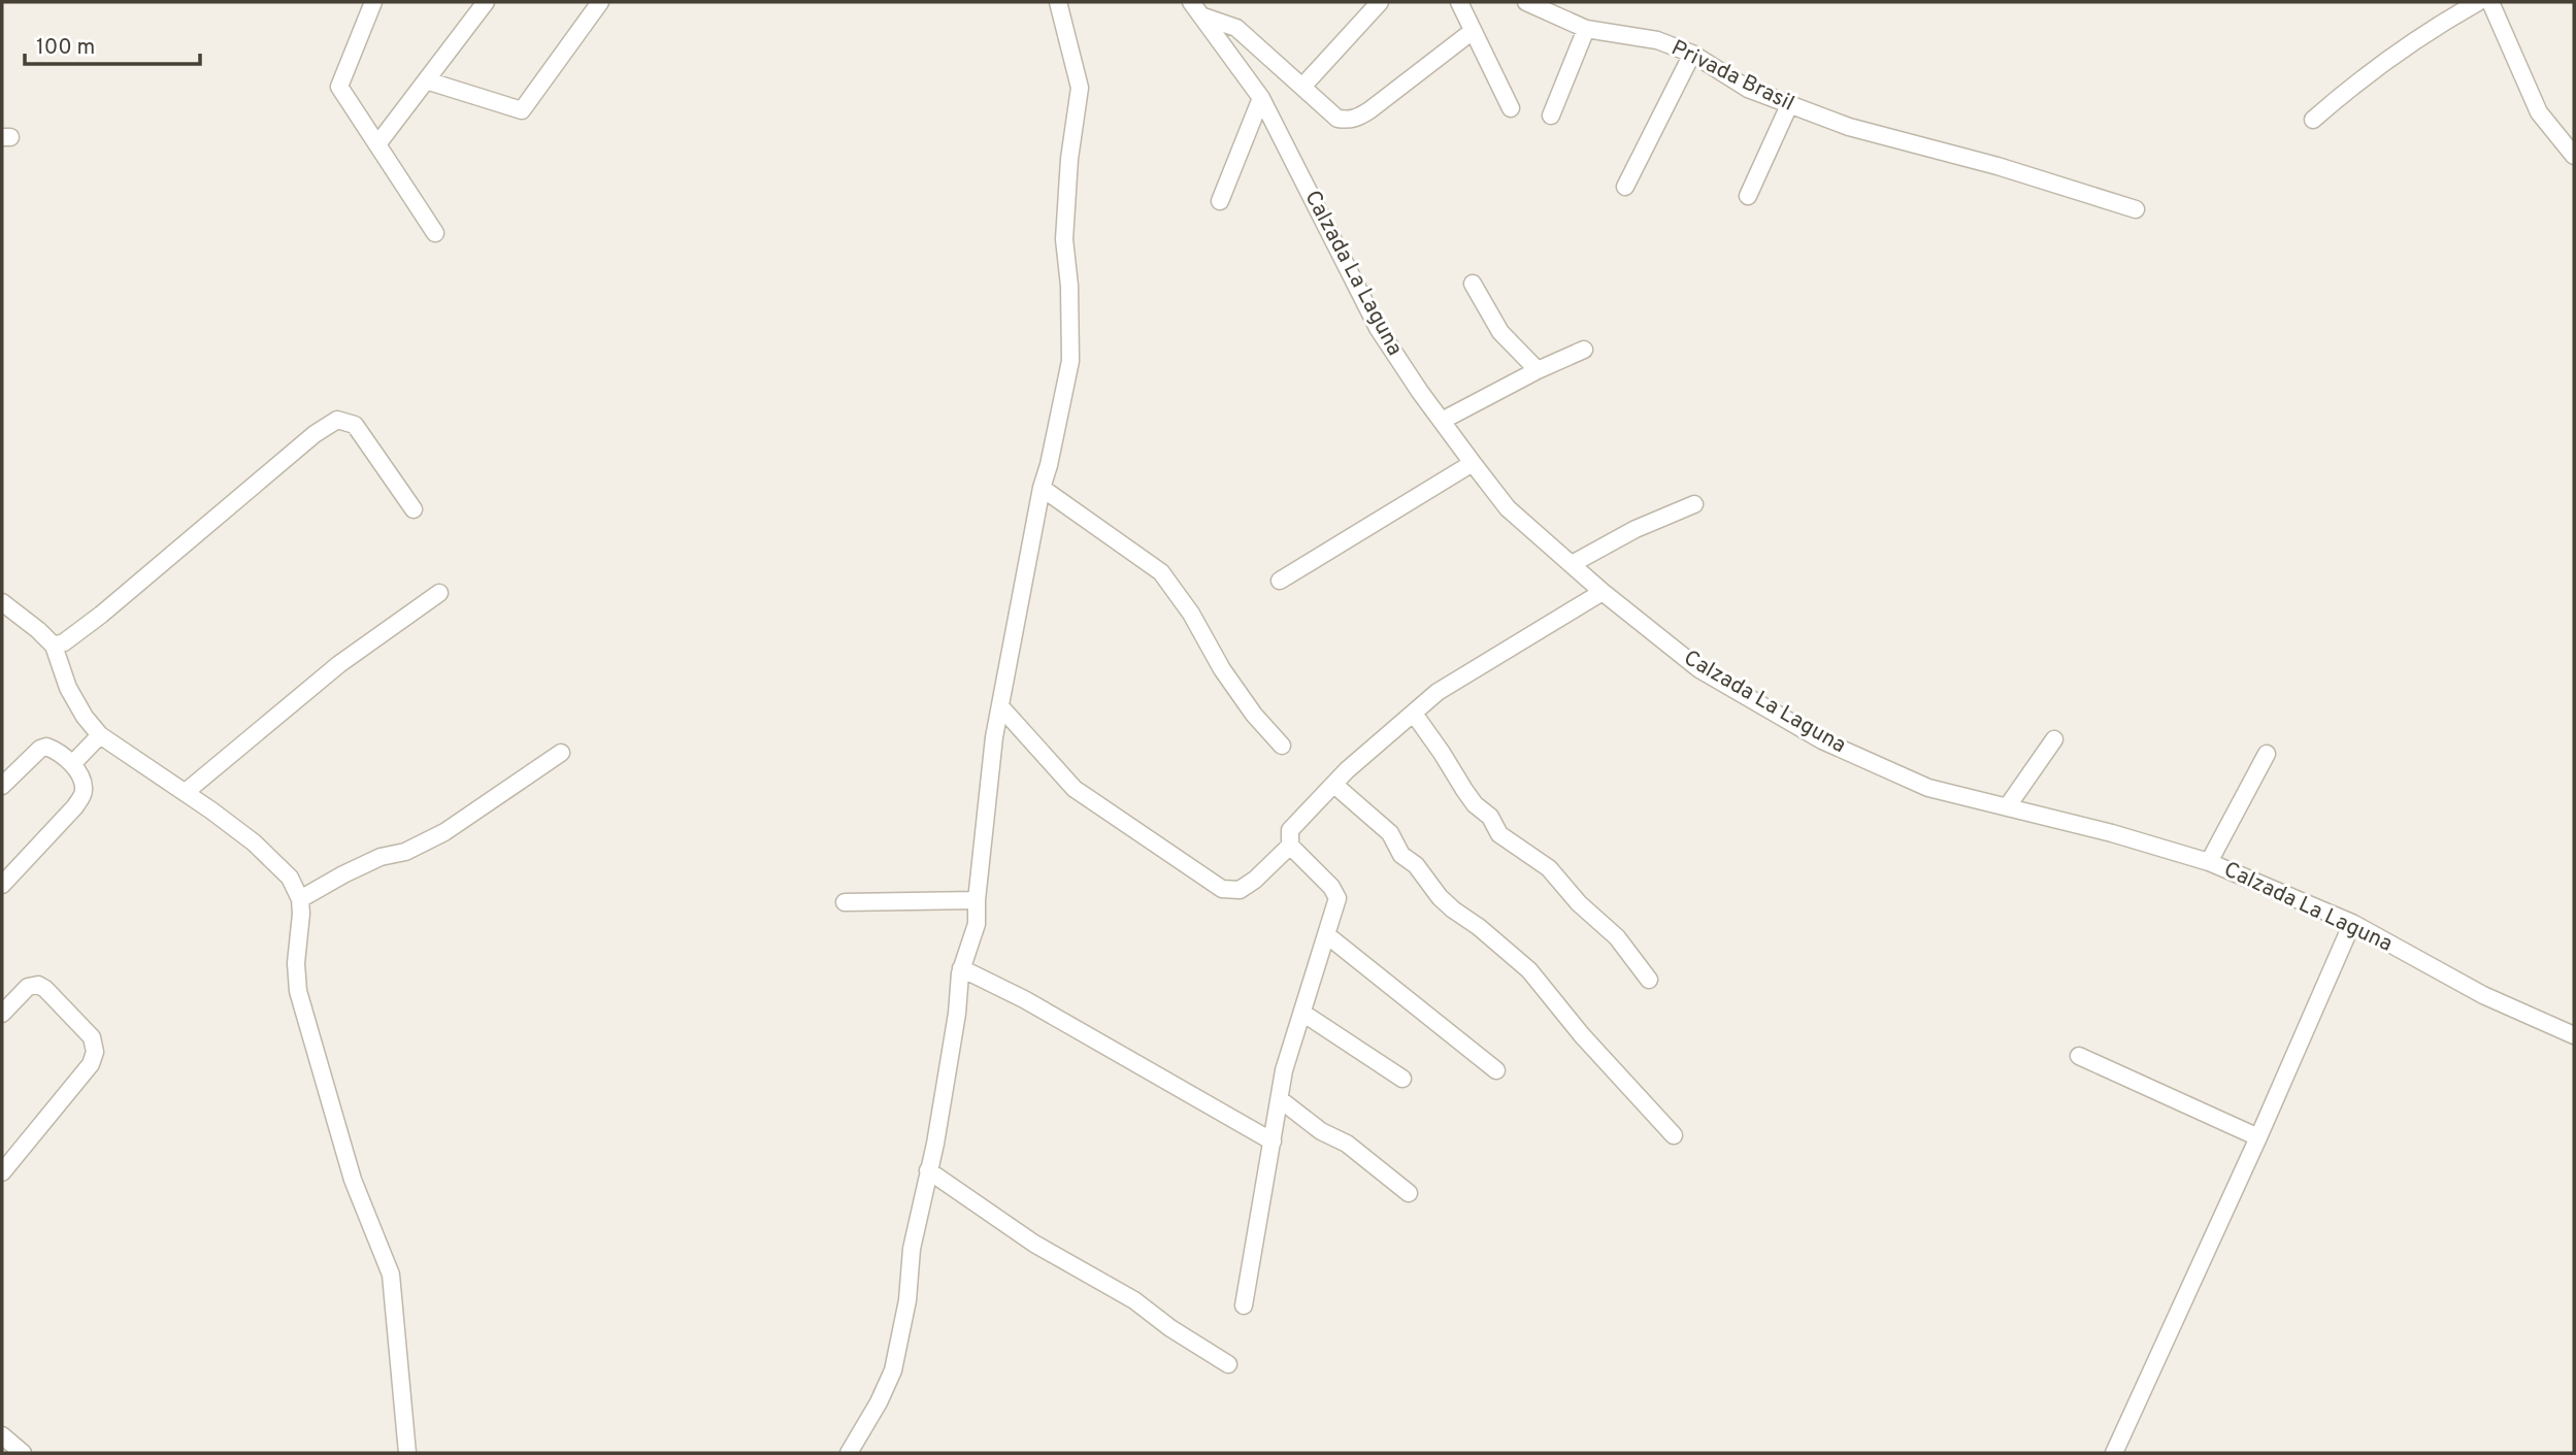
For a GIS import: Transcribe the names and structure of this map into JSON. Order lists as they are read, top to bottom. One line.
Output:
{"streets":{"street":["Privada Brasil","Calzada La Laguna"]},"scale_bar":"100 m"}
